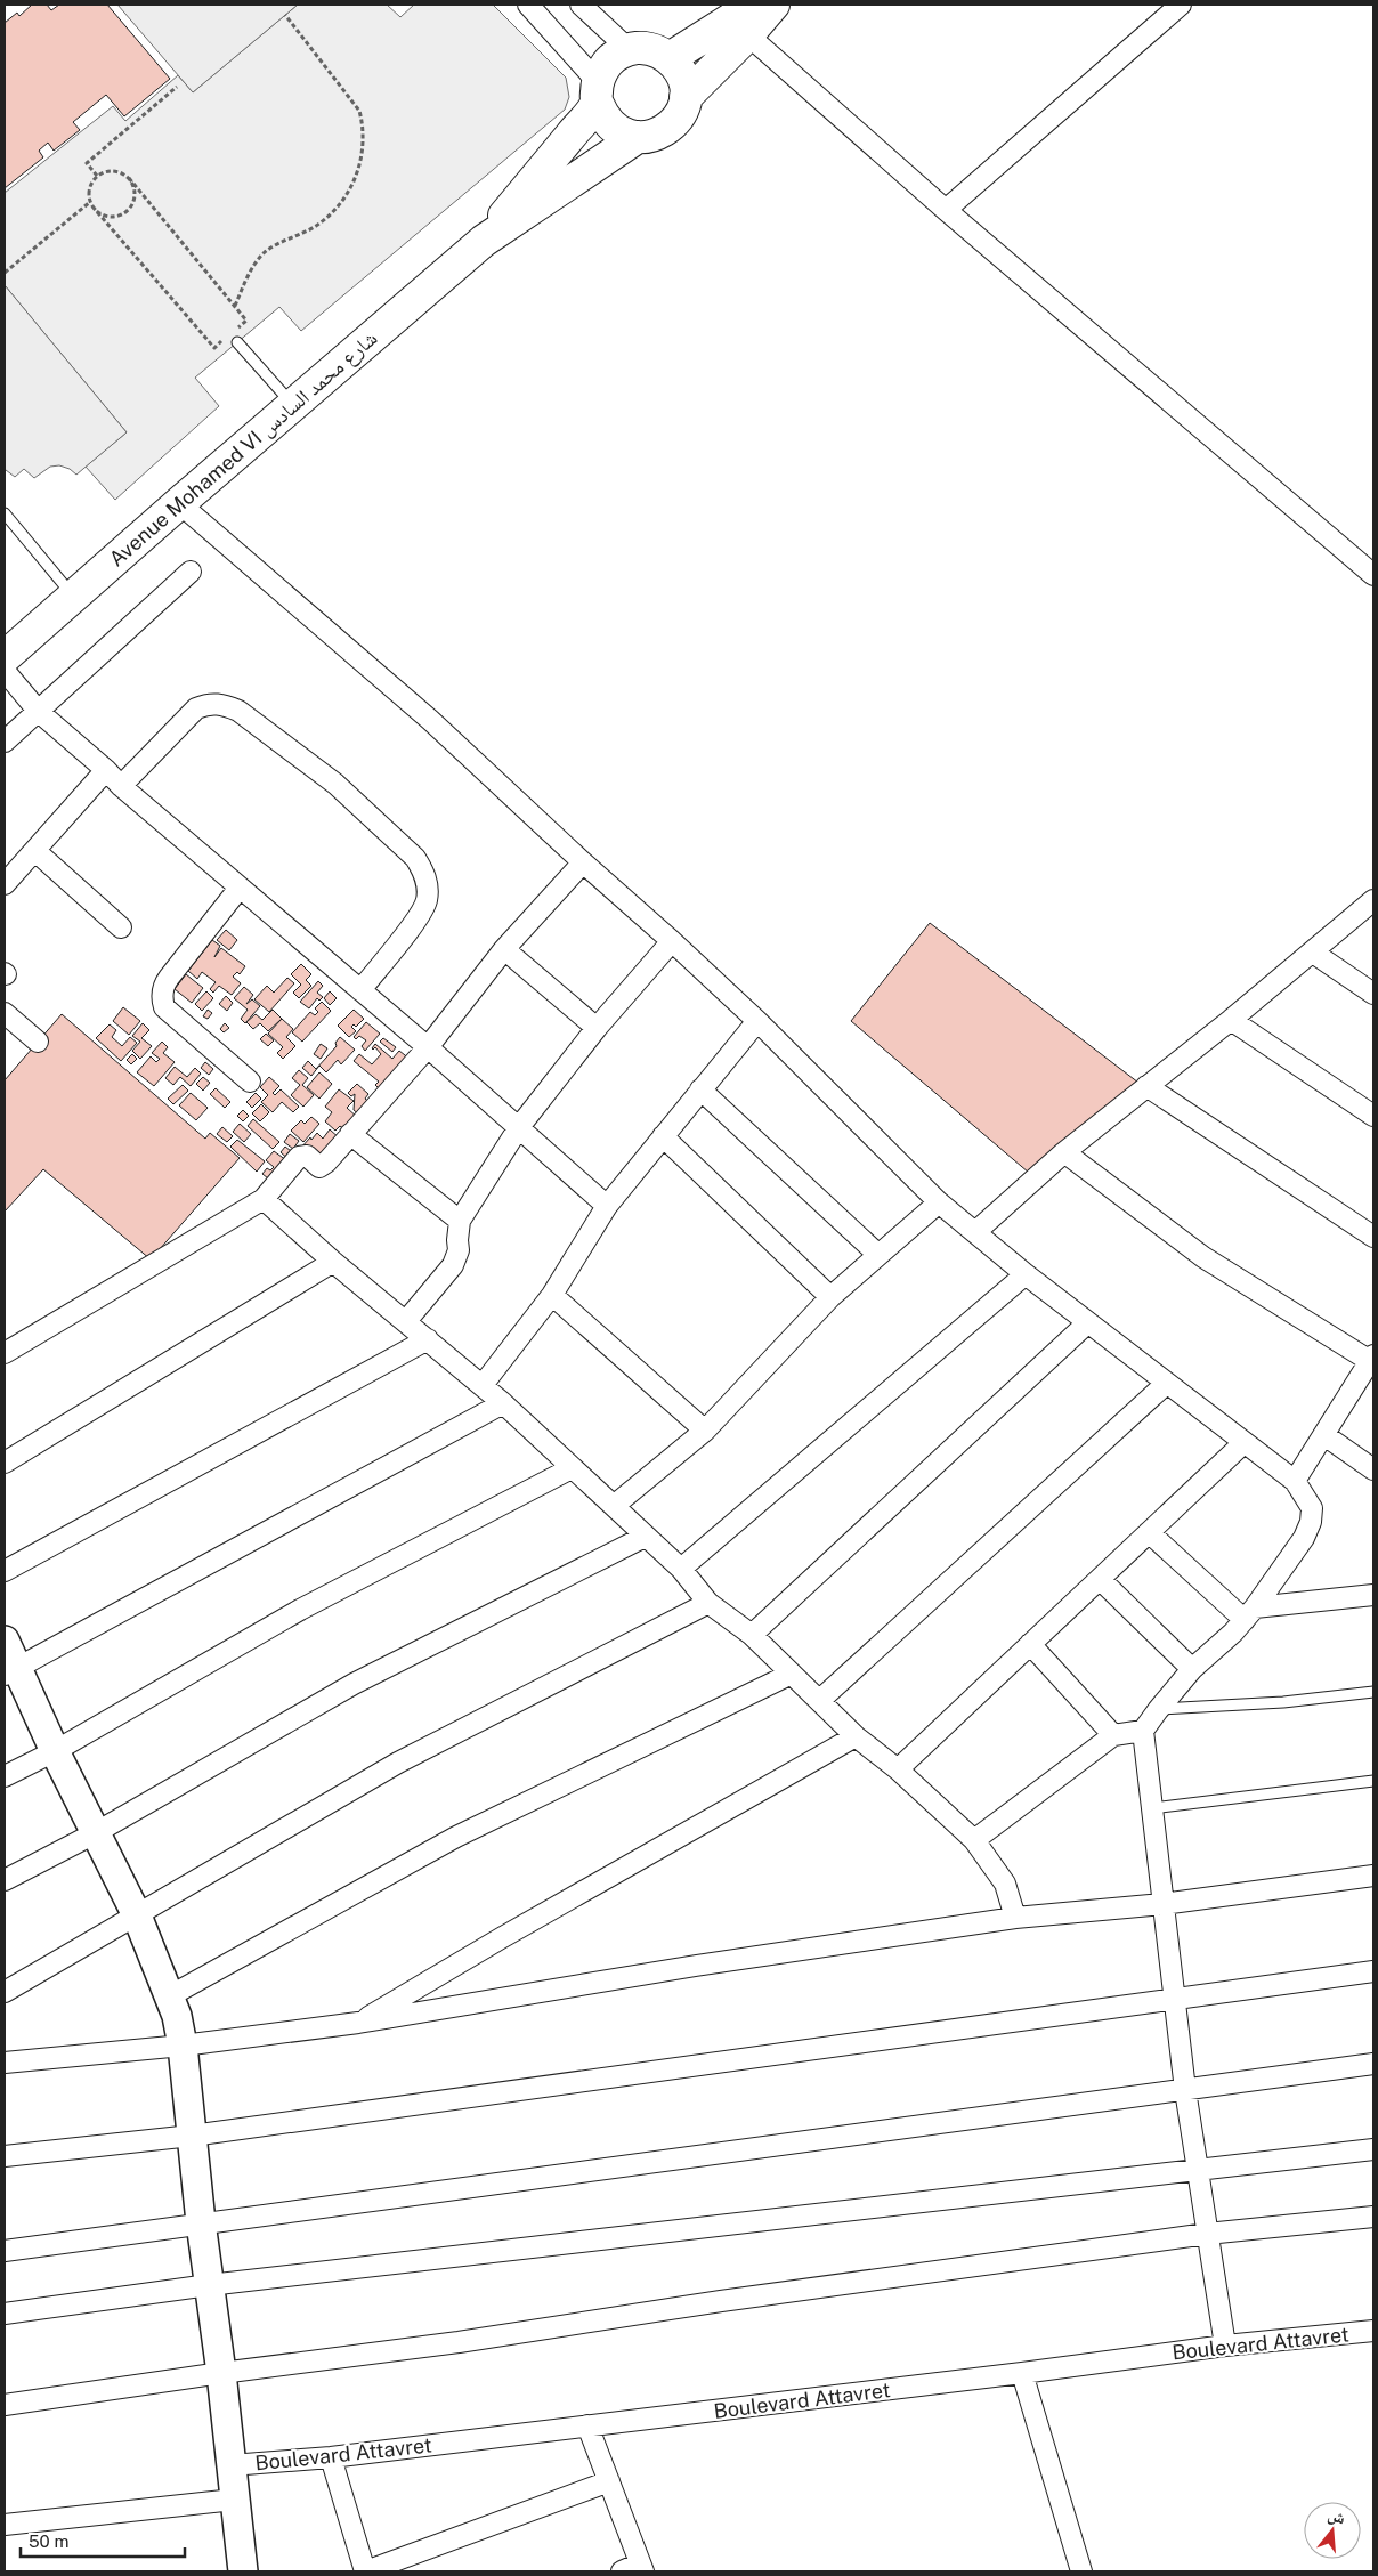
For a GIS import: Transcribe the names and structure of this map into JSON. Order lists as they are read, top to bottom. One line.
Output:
{"streets":{"main road":["Avenue Mohamed VI شارع محمد السادس"],"street":["Boulevard Attavret"]},"scale_bar":"50 m","north":"top"}
